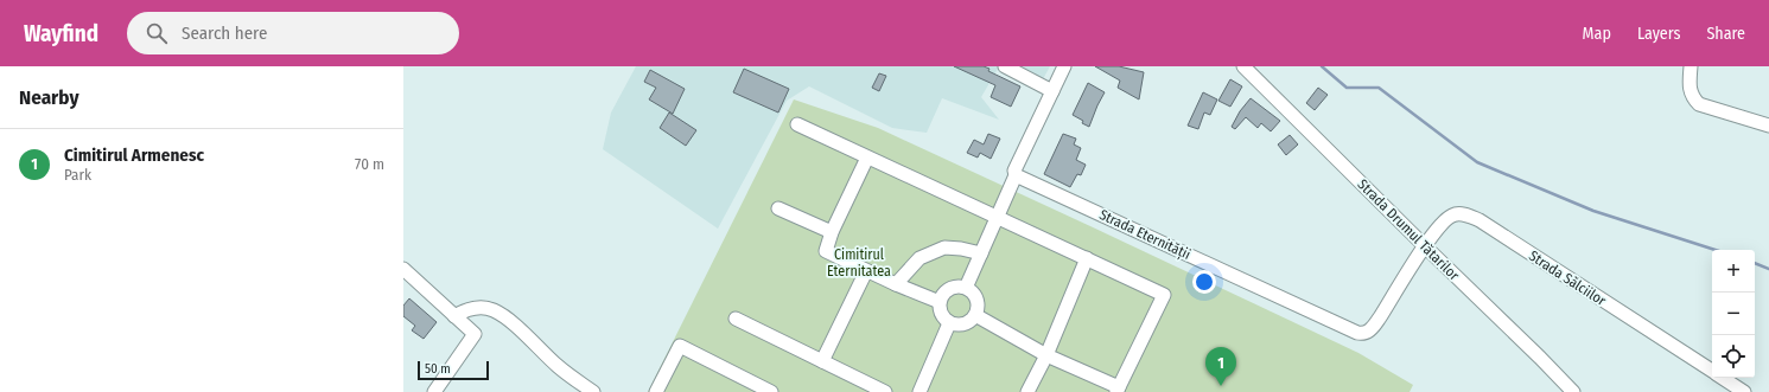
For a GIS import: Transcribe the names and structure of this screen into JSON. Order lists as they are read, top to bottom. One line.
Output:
{"streets":{"street":["Strada Drumul Tătarilor","Strada Eternității","Strada Sălciilor"]},"crossings":[["Strada Drumul Tătarilor","Strada Eternității"],["Strada Drumul Tătarilor","Strada Sălciilor"],["Strada Eternității","Strada Sălciilor"]],"parks":["Cimitirul Eternitatea"],"scale_bar":"50 m","page":{"header":"Wayfind","search":"Search here","nav":["Map","Layers","Share"],"heading":"Nearby","list":[{"mark":"1","name":"Cimitirul Armenesc","note":"Park","value":"70 m"}],"map_buttons":["+","−"],"pins":"1","scale":"50 m"}}
